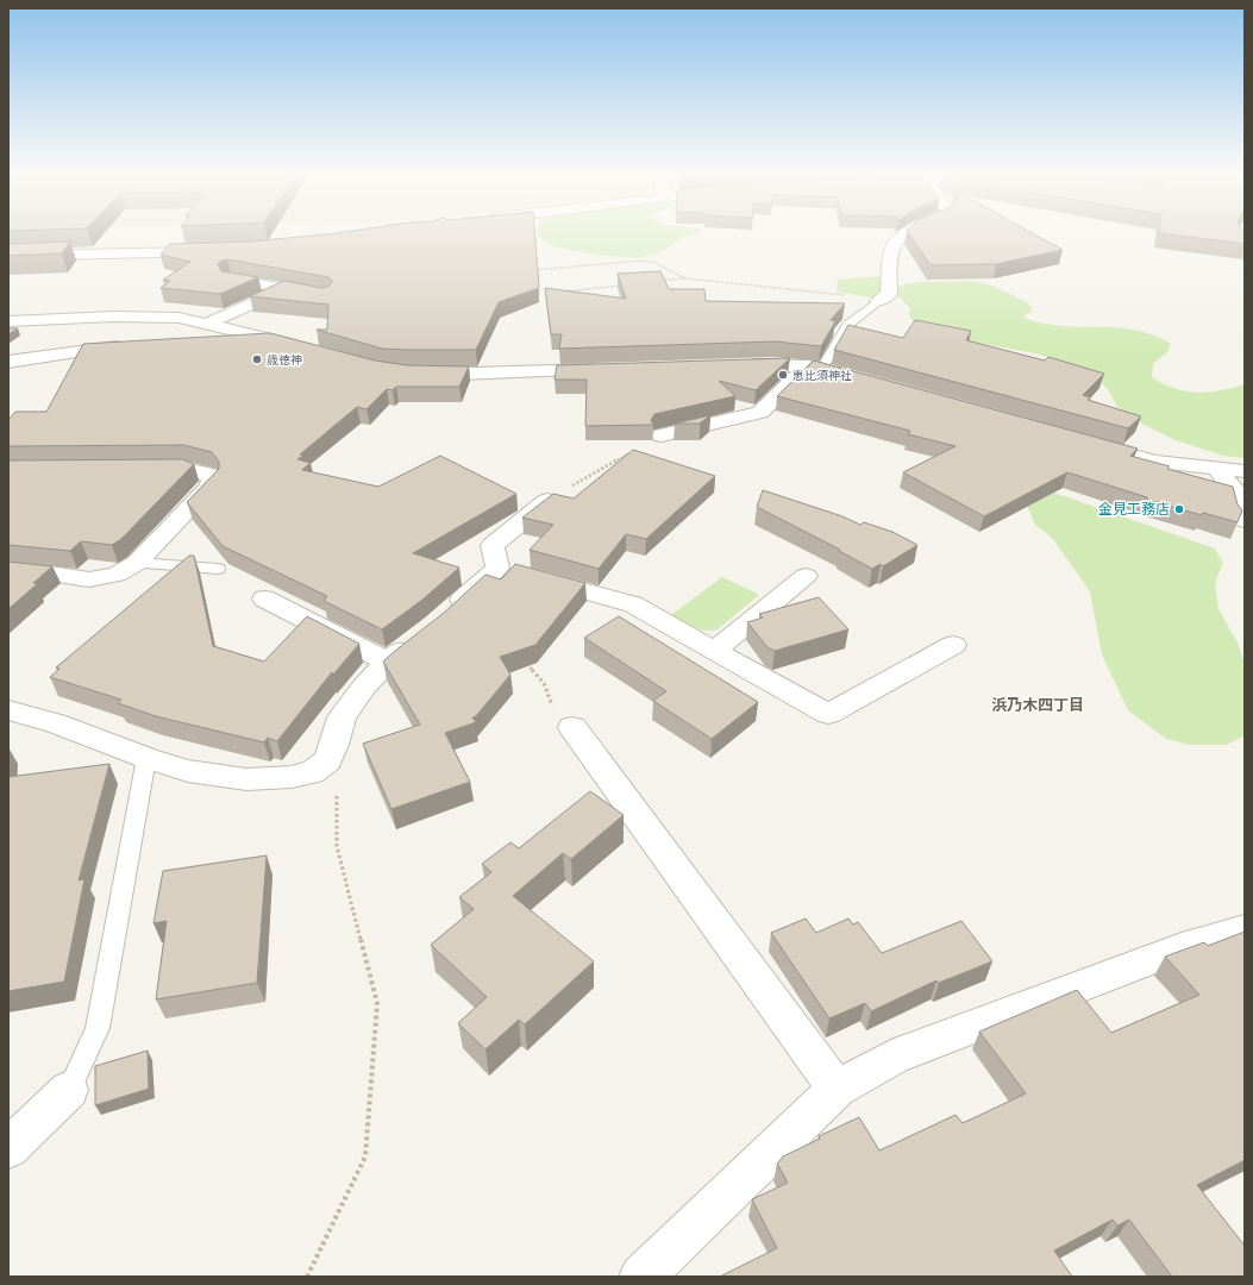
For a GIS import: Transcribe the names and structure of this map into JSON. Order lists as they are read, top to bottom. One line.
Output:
{"districts":["浜乃木四丁目"],"places":["歳徳神","恵比須神社","金見工務店"]}
